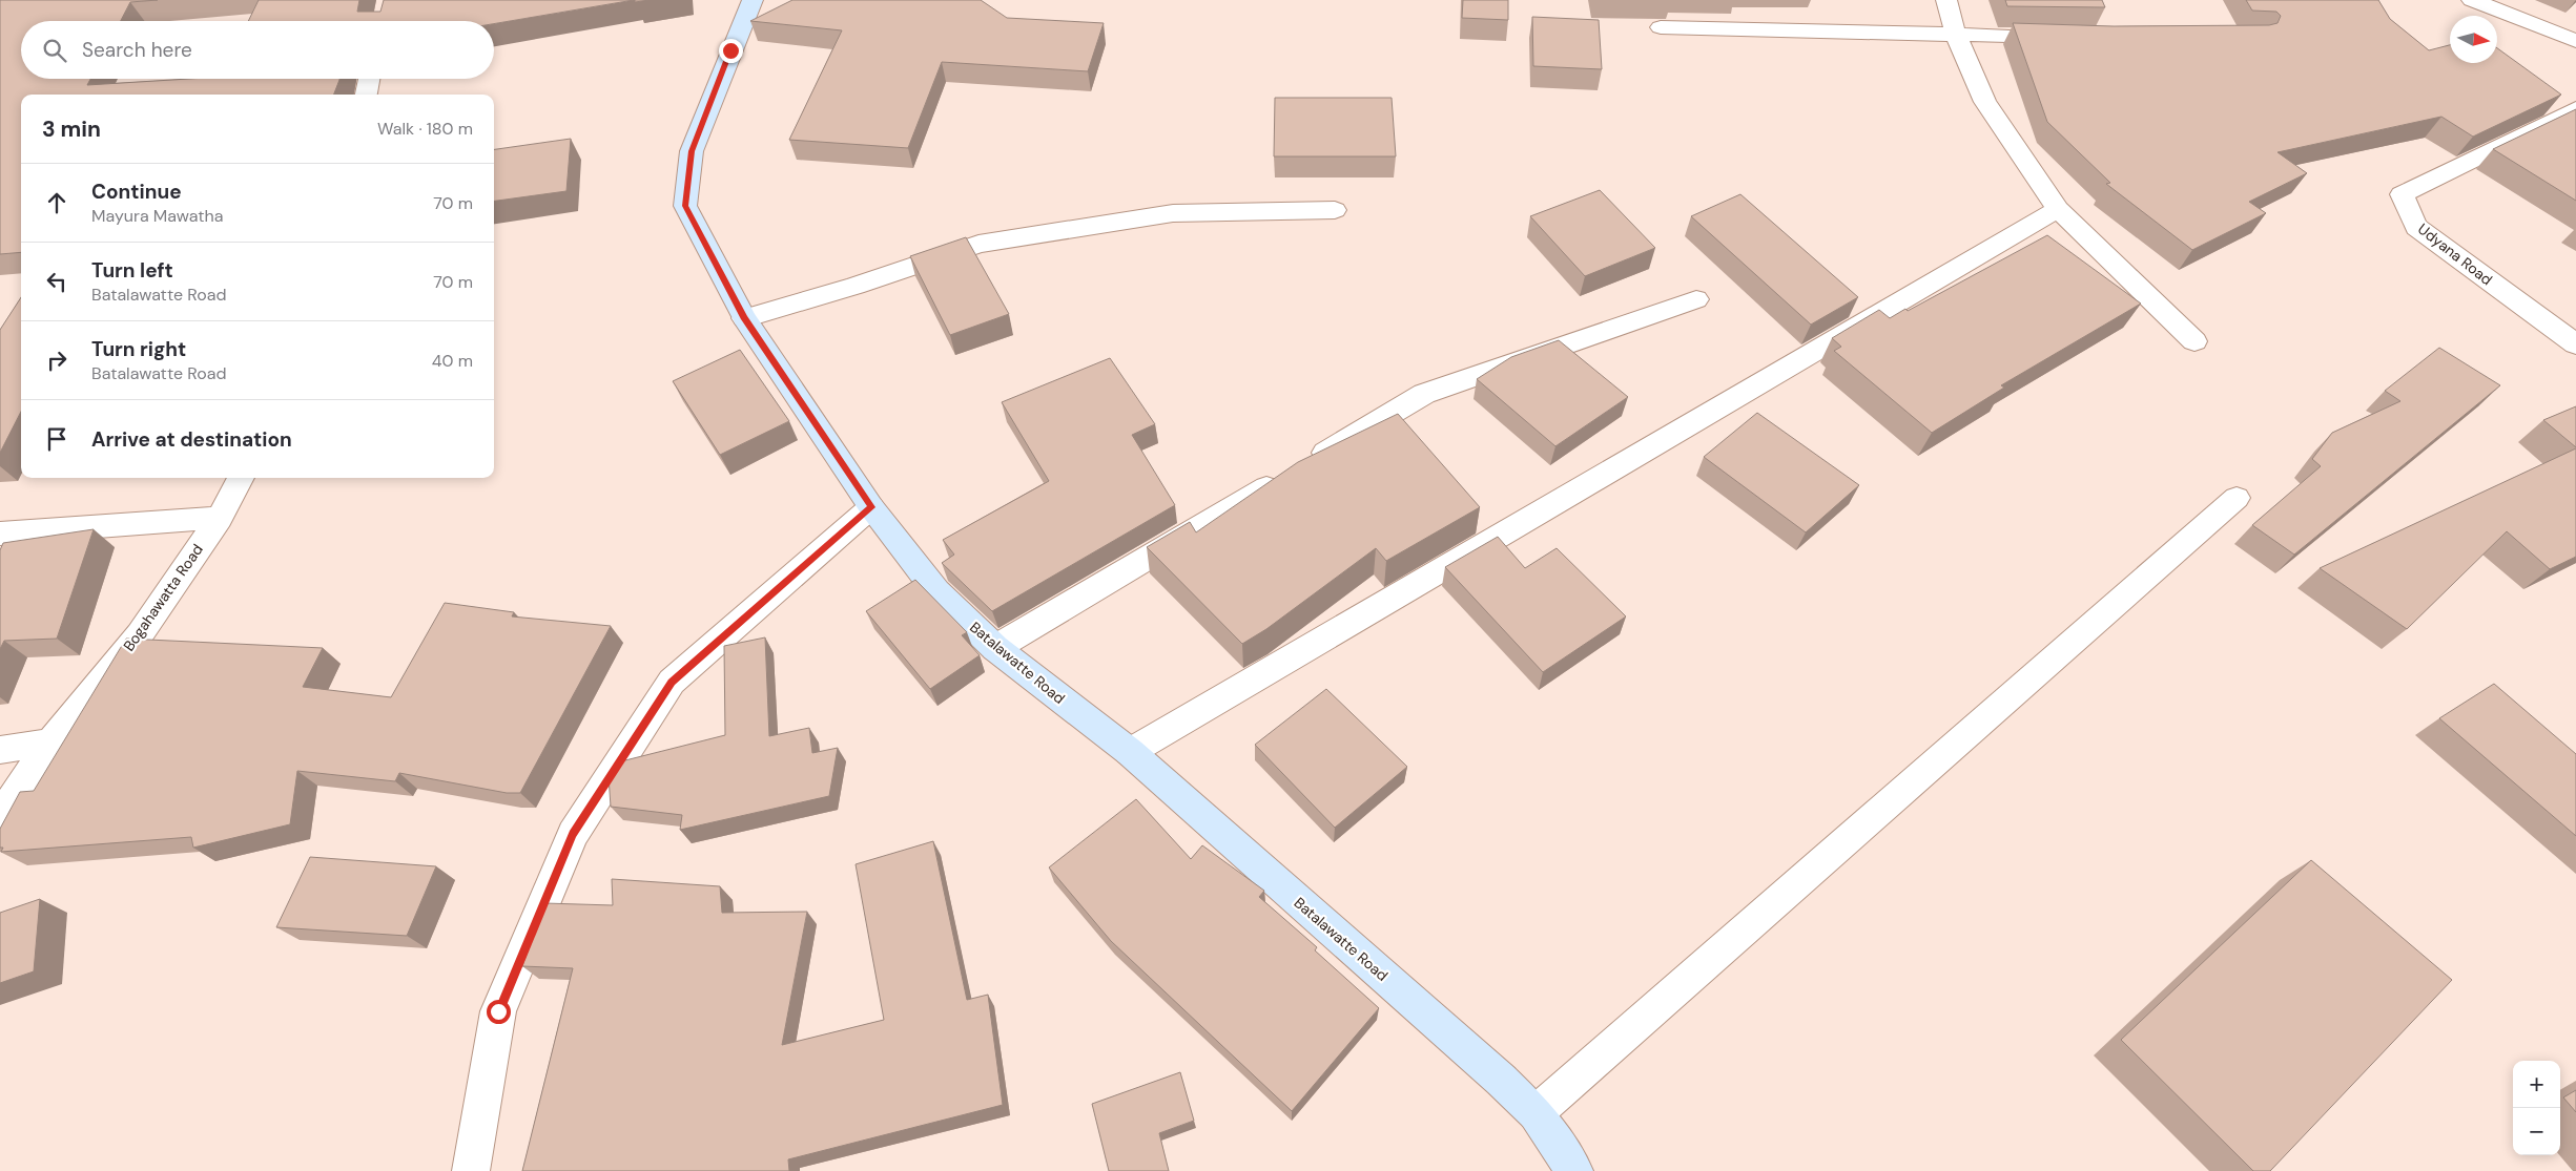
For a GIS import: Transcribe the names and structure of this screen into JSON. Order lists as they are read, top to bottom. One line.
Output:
{"streets":{"street":["Udyana Road","Bogahawatta Road","Batalawatte Road"]},"north":"right","page":{"search":"Search here","heading":["3 min","Walk · 180 m"],"list":[["Continue","Mayura Mawatha","70 m"],["Turn left","Batalawatte Road","70 m"],["Turn right","Batalawatte Road","40 m"],"Arrive at destination"],"map_buttons":["+","−"]}}
